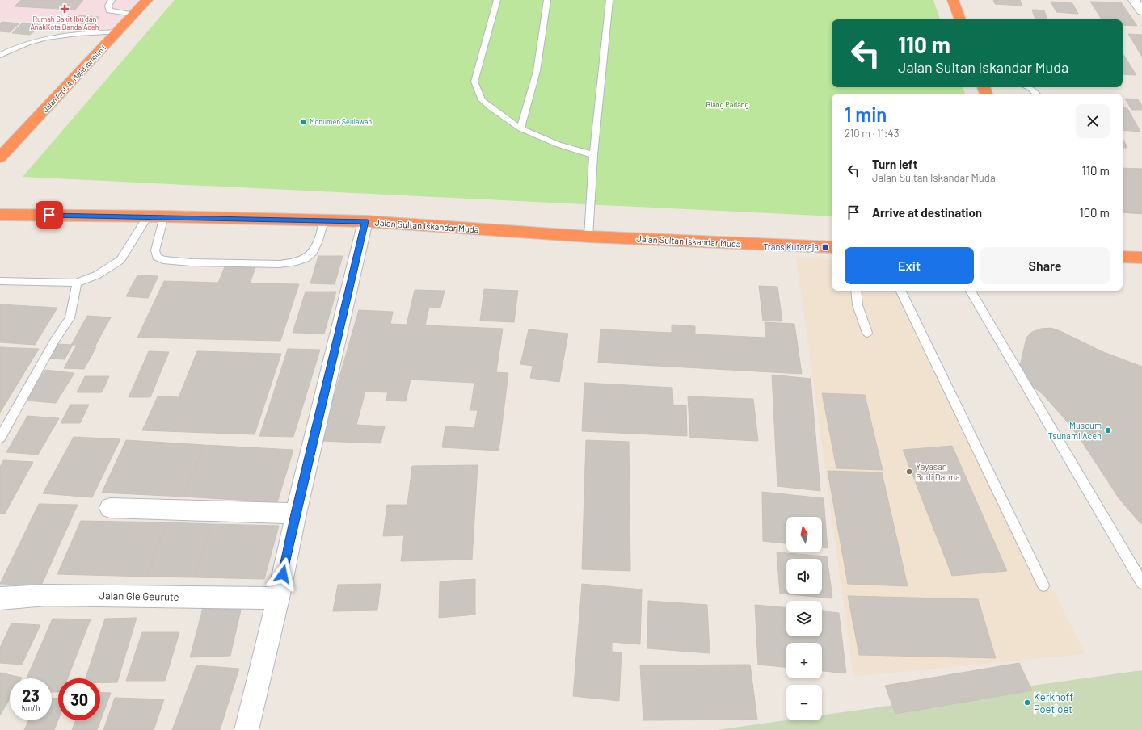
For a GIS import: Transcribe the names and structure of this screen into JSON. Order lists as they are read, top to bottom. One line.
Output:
{"streets":{"highway":["Jalan Prof. A. Majid Ibrahim I","Jalan Sultan Iskandar Muda"],"street":["Jalan Gle Geurute"]},"parks":["Blang Padang"],"places":{"health":["Rumah Sakit Ibu dan AnakKota Banda Aceh"],"other":["Monumen Seulawah","Museum Tsunami Aceh","Yayasan Budi Darma","Kerkhoff Poetjoet"],"transit":["Trans Kutaraja"]},"north":"top","page":{"turn":["110 m","Jalan Sultan Iskandar Muda"],"heading":["1 min","210 m · 11:43"],"list":[{"name":"Turn left","note":"Jalan Sultan Iskandar Muda","value":"110 m"},{"name":"Arrive at destination","value":"100 m"}],"buttons":["Exit","Share"],"map_buttons":["+","−"],"speed":"23 km/h","limit":"30"}}
